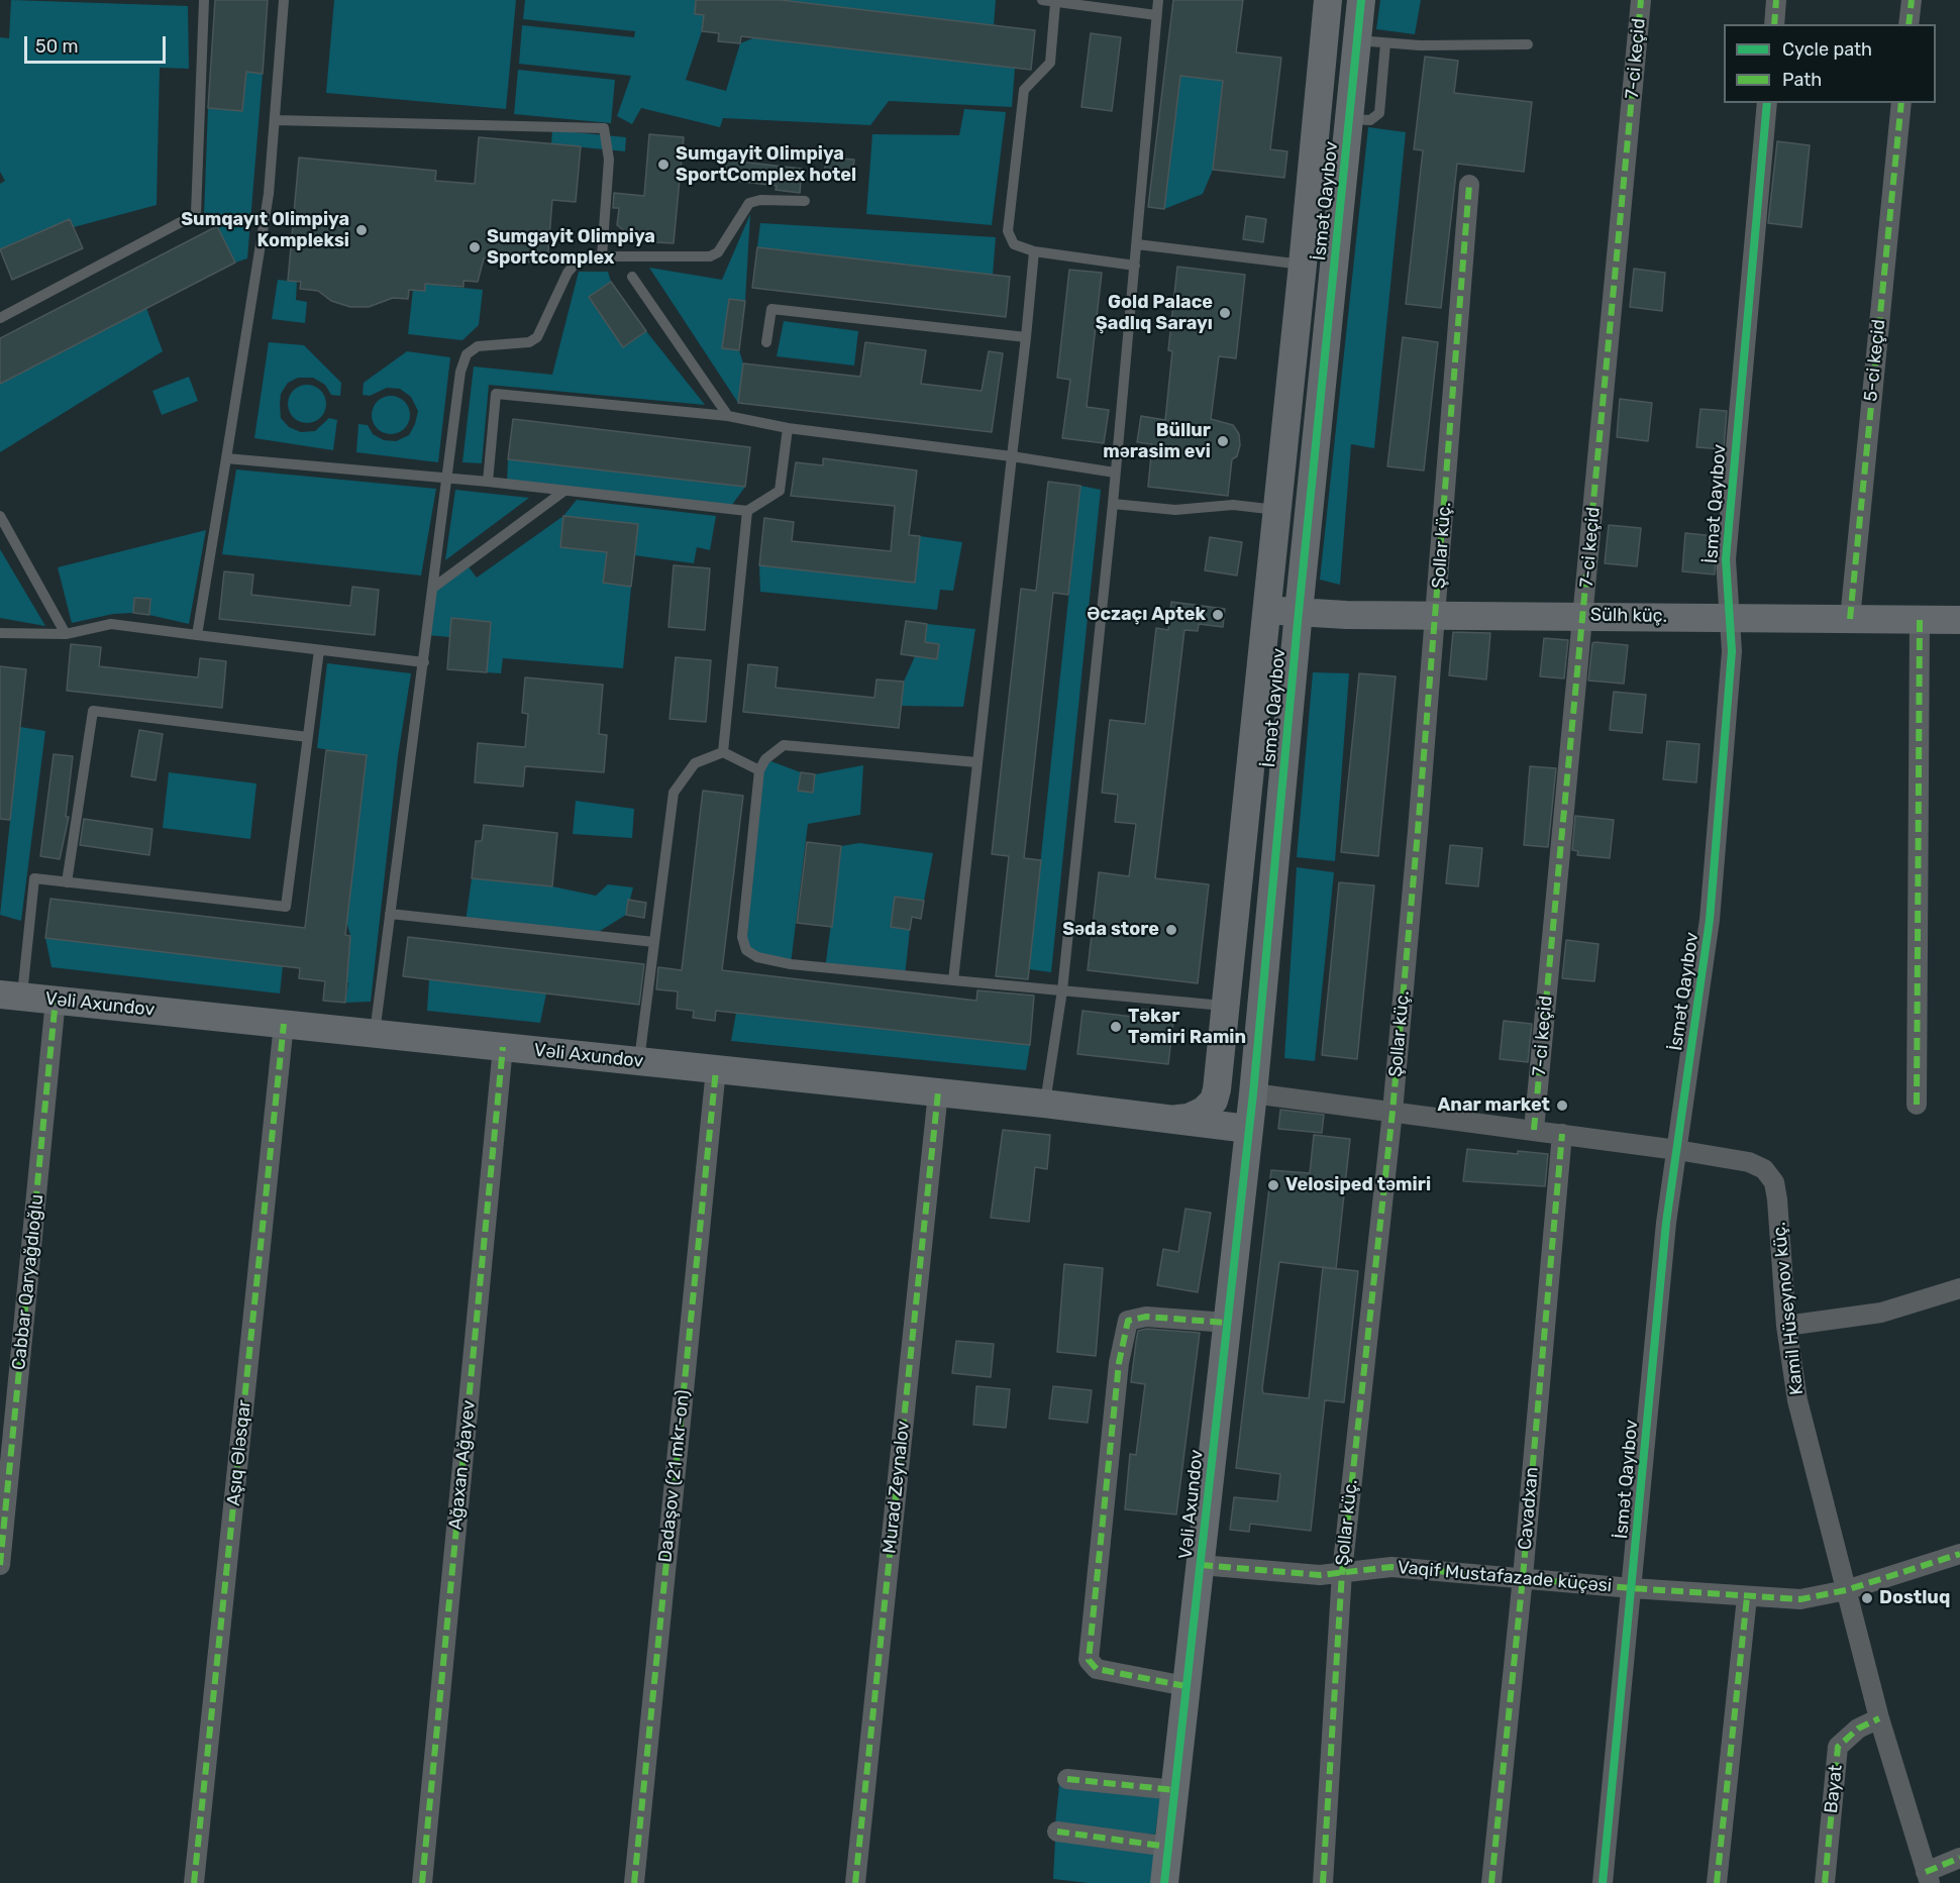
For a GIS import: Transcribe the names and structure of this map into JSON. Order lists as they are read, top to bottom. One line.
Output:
{"streets":{"street":["7-ci keçid","İsmət Qayıbov","5-ci keçid","Şollar küç.","Sülh küç.","Vəli Axundov","Cabbar Qaryağdıoğlu","Kamil Hüseynov küç.","Aşıq Ələsqar","Ağaxan Ağayev","Dadaşov (21 mkr-on)","Murad Zeynalov","Cavadxan","Vaqif Mustafazade küçəsi","Bayat"]},"crossings":[["7-ci keçid","Sülh küç."],["7-ci keçid","Kamil Hüseynov küç."],["İsmət Qayıbov","Sülh küç."],["İsmət Qayıbov","Vəli Axundov"],["İsmət Qayıbov","Kamil Hüseynov küç."],["İsmət Qayıbov","Vaqif Mustafazade küçəsi"],["5-ci keçid","Sülh küç."],["Şollar küç.","Sülh küç."],["Şollar küç.","Kamil Hüseynov küç."],["Şollar küç.","Vaqif Mustafazade küçəsi"],["Vəli Axundov","Cabbar Qaryağdıoğlu"],["Vəli Axundov","Aşıq Ələsqar"],["Vəli Axundov","Ağaxan Ağayev"],["Vəli Axundov","Dadaşov (21 mkr-on)"],["Vəli Axundov","Murad Zeynalov"],["Vəli Axundov","Vaqif Mustafazade küçəsi"],["Kamil Hüseynov küç.","Cavadxan"],["Kamil Hüseynov küç.","Vaqif Mustafazade küçəsi"],["Kamil Hüseynov küç.","Bayat"],["Cavadxan","Vaqif Mustafazade küçəsi"]],"places":["Sumgayit Olimpiya SportComplex hotel","Sumqayıt Olimpiya Kompleksi","Sumgayit Olimpiya Sportcomplex","Gold Palace Şadlıq Sarayı","Büllur mərasim evi","Əczaçı Aptek","Səda store","Tәkәr Tәmiri Ramin","Anar market","Velosiped təmiri","Dostluq"],"legend":["Cycle path","Path"],"scale_bar":"50 m"}
